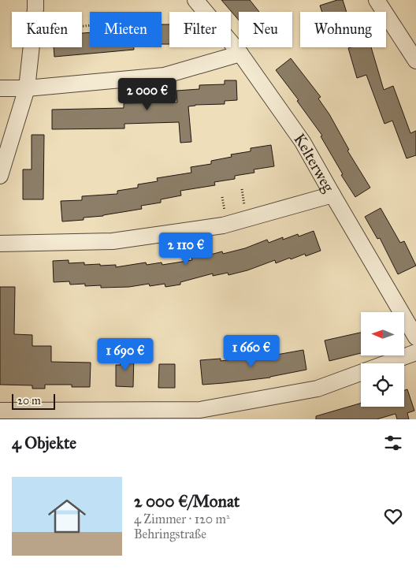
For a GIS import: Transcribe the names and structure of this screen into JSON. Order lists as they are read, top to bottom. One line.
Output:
{"streets":{"street":["Kelterweg"]},"scale_bar":"20 m","north":"left","page":{"chip":["Kaufen","Mieten","Filter","Neu","Wohnung"],"price":["2 000 €","2 110 €","1 660 €","1 690 €"],"scale":"20 m","heading":"4 Objekte","list":[{"name":"2 000 €/Monat","note":"4 Zimmer · 120 m² · Behringstraße"}]}}
